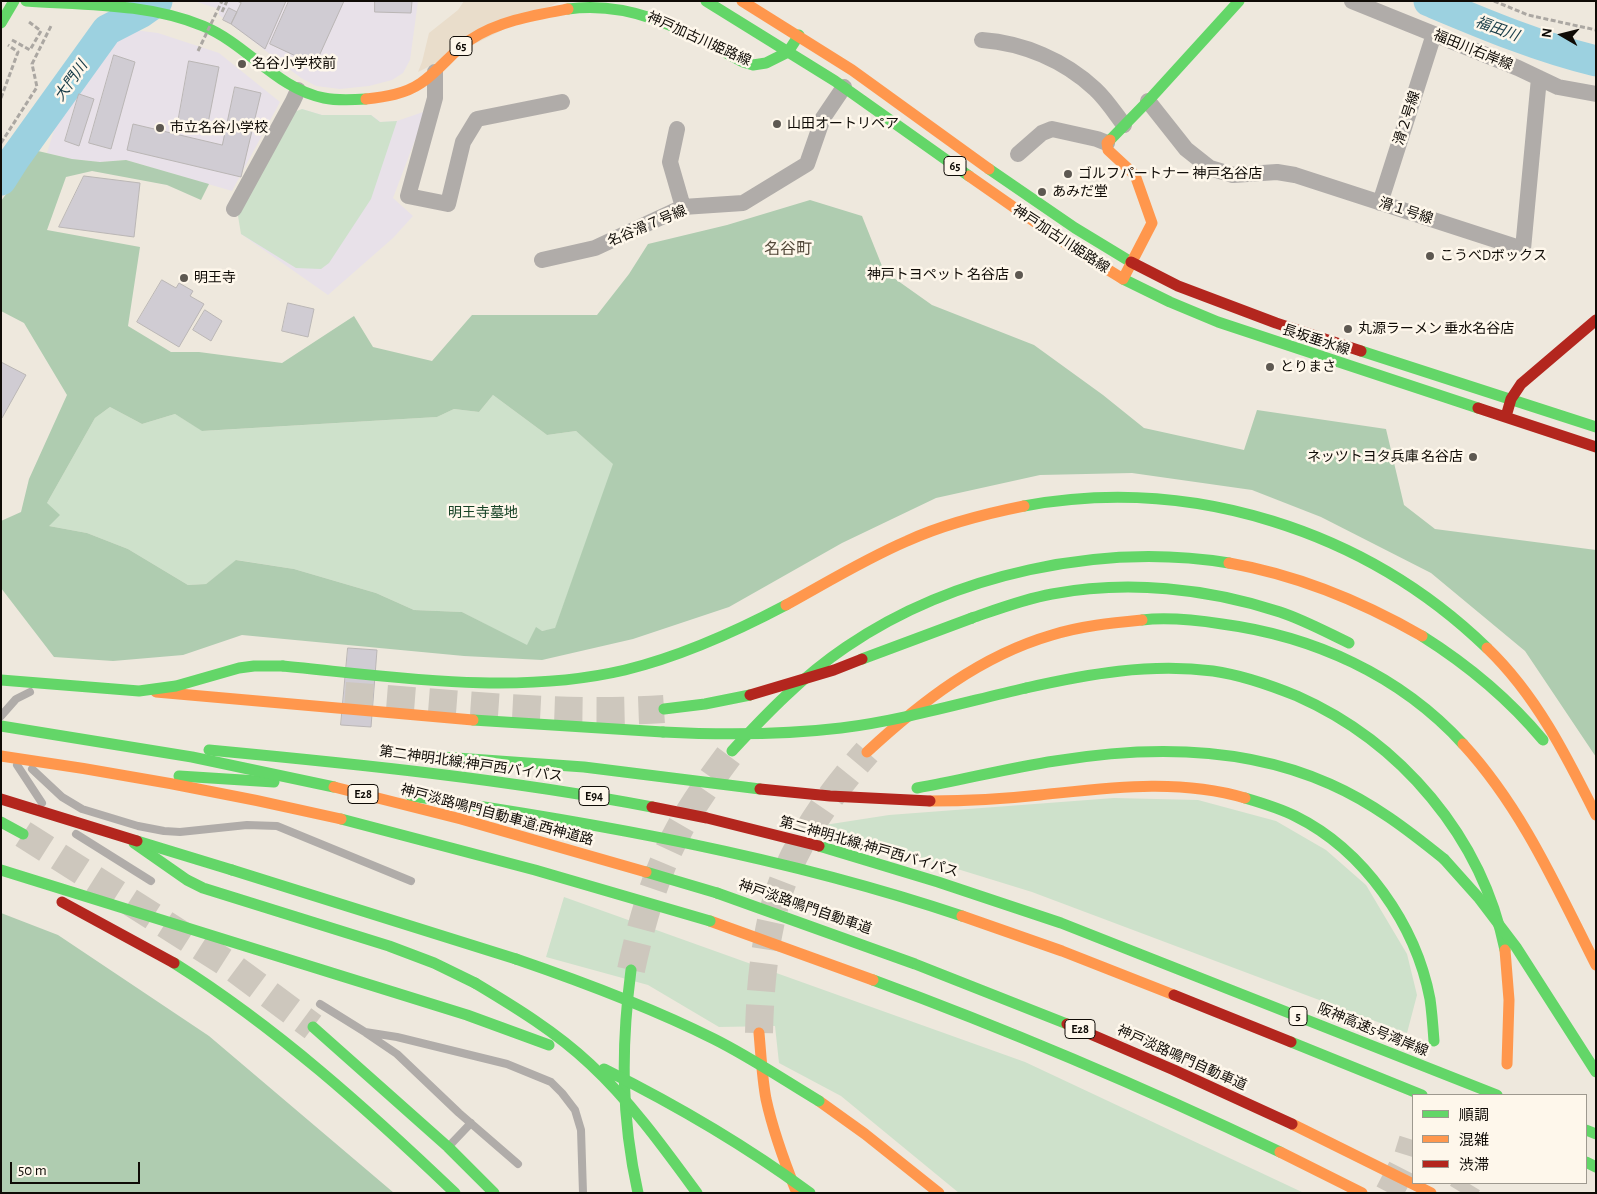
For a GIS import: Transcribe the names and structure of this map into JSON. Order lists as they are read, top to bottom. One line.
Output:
{"streets":{"main road":["神戸加古川姫路線","65","長坂垂水線","第二神明北線;神戸西バイパス","E28","E94","神戸淡路鳴門自動車道;西神道路","神戸淡路鳴門自動車道","5","阪神高速5号湾岸線"],"street":["福田川右岸線","滑２号線","滑１号線","名谷滑７号線"]},"crossings":[["神戸加古川姫路線","名谷滑７号線"],["神戸加古川姫路線","長坂垂水線"],["福田川右岸線","滑２号線"],["福田川右岸線","滑１号線"],["滑２号線","滑１号線"],["第二神明北線;神戸西バイパス","阪神高速5号湾岸線"],["E94","5"],["神戸淡路鳴門自動車道;西神道路","神戸淡路鳴門自動車道"]],"districts":["名谷町"],"water":["福田川","大門川"],"parks":["明王寺墓地"],"places":["名谷小学校前","山田オートリペア","市立名谷小学校","ゴルフパートナー 神戸名谷店","あみだ堂","こうべDボックス","神戸トヨペット 名谷店","明王寺","丸源ラーメン 垂水名谷店","とりまさ","ネッツトヨタ兵庫 名谷店"],"legend":["順調","混雑","渋滞"],"scale_bar":"50 m","north":"left"}
